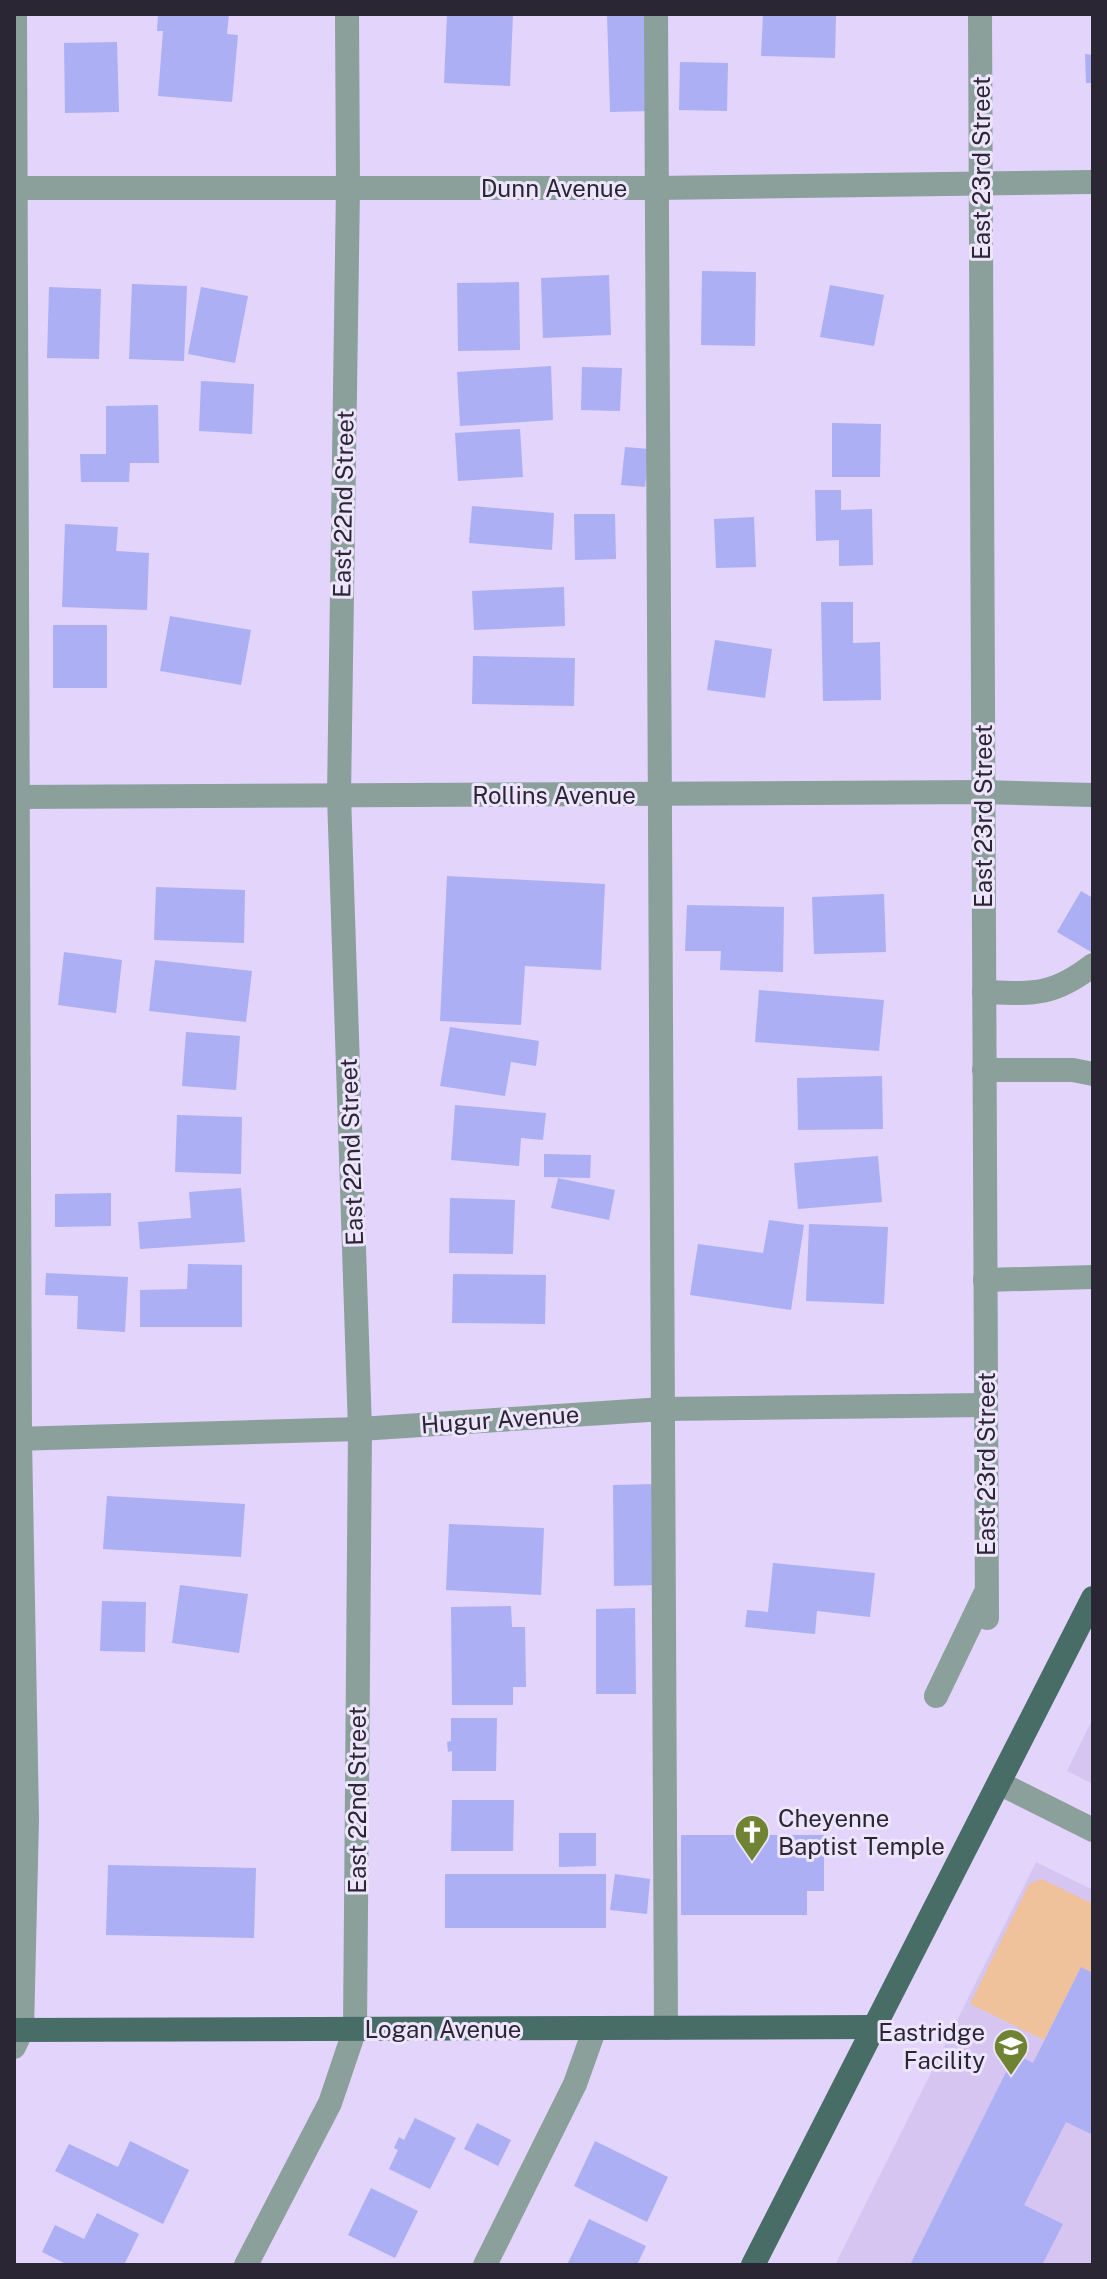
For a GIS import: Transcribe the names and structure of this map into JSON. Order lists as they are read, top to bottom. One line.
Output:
{"streets":{"main road":["Logan Avenue"],"street":["East 23rd Street","Dunn Avenue","East 22nd Street","Rollins Avenue","Hugur Avenue"]},"crossings":[["East 23rd Street","Dunn Avenue"],["East 23rd Street","Rollins Avenue"],["East 23rd Street","Hugur Avenue"],["Dunn Avenue","East 22nd Street"],["East 22nd Street","Rollins Avenue"],["East 22nd Street","Hugur Avenue"],["East 22nd Street","Logan Avenue"]],"places":{"church":["Cheyenne Baptist Temple"],"school or university":["Eastridge Facility"]}}
